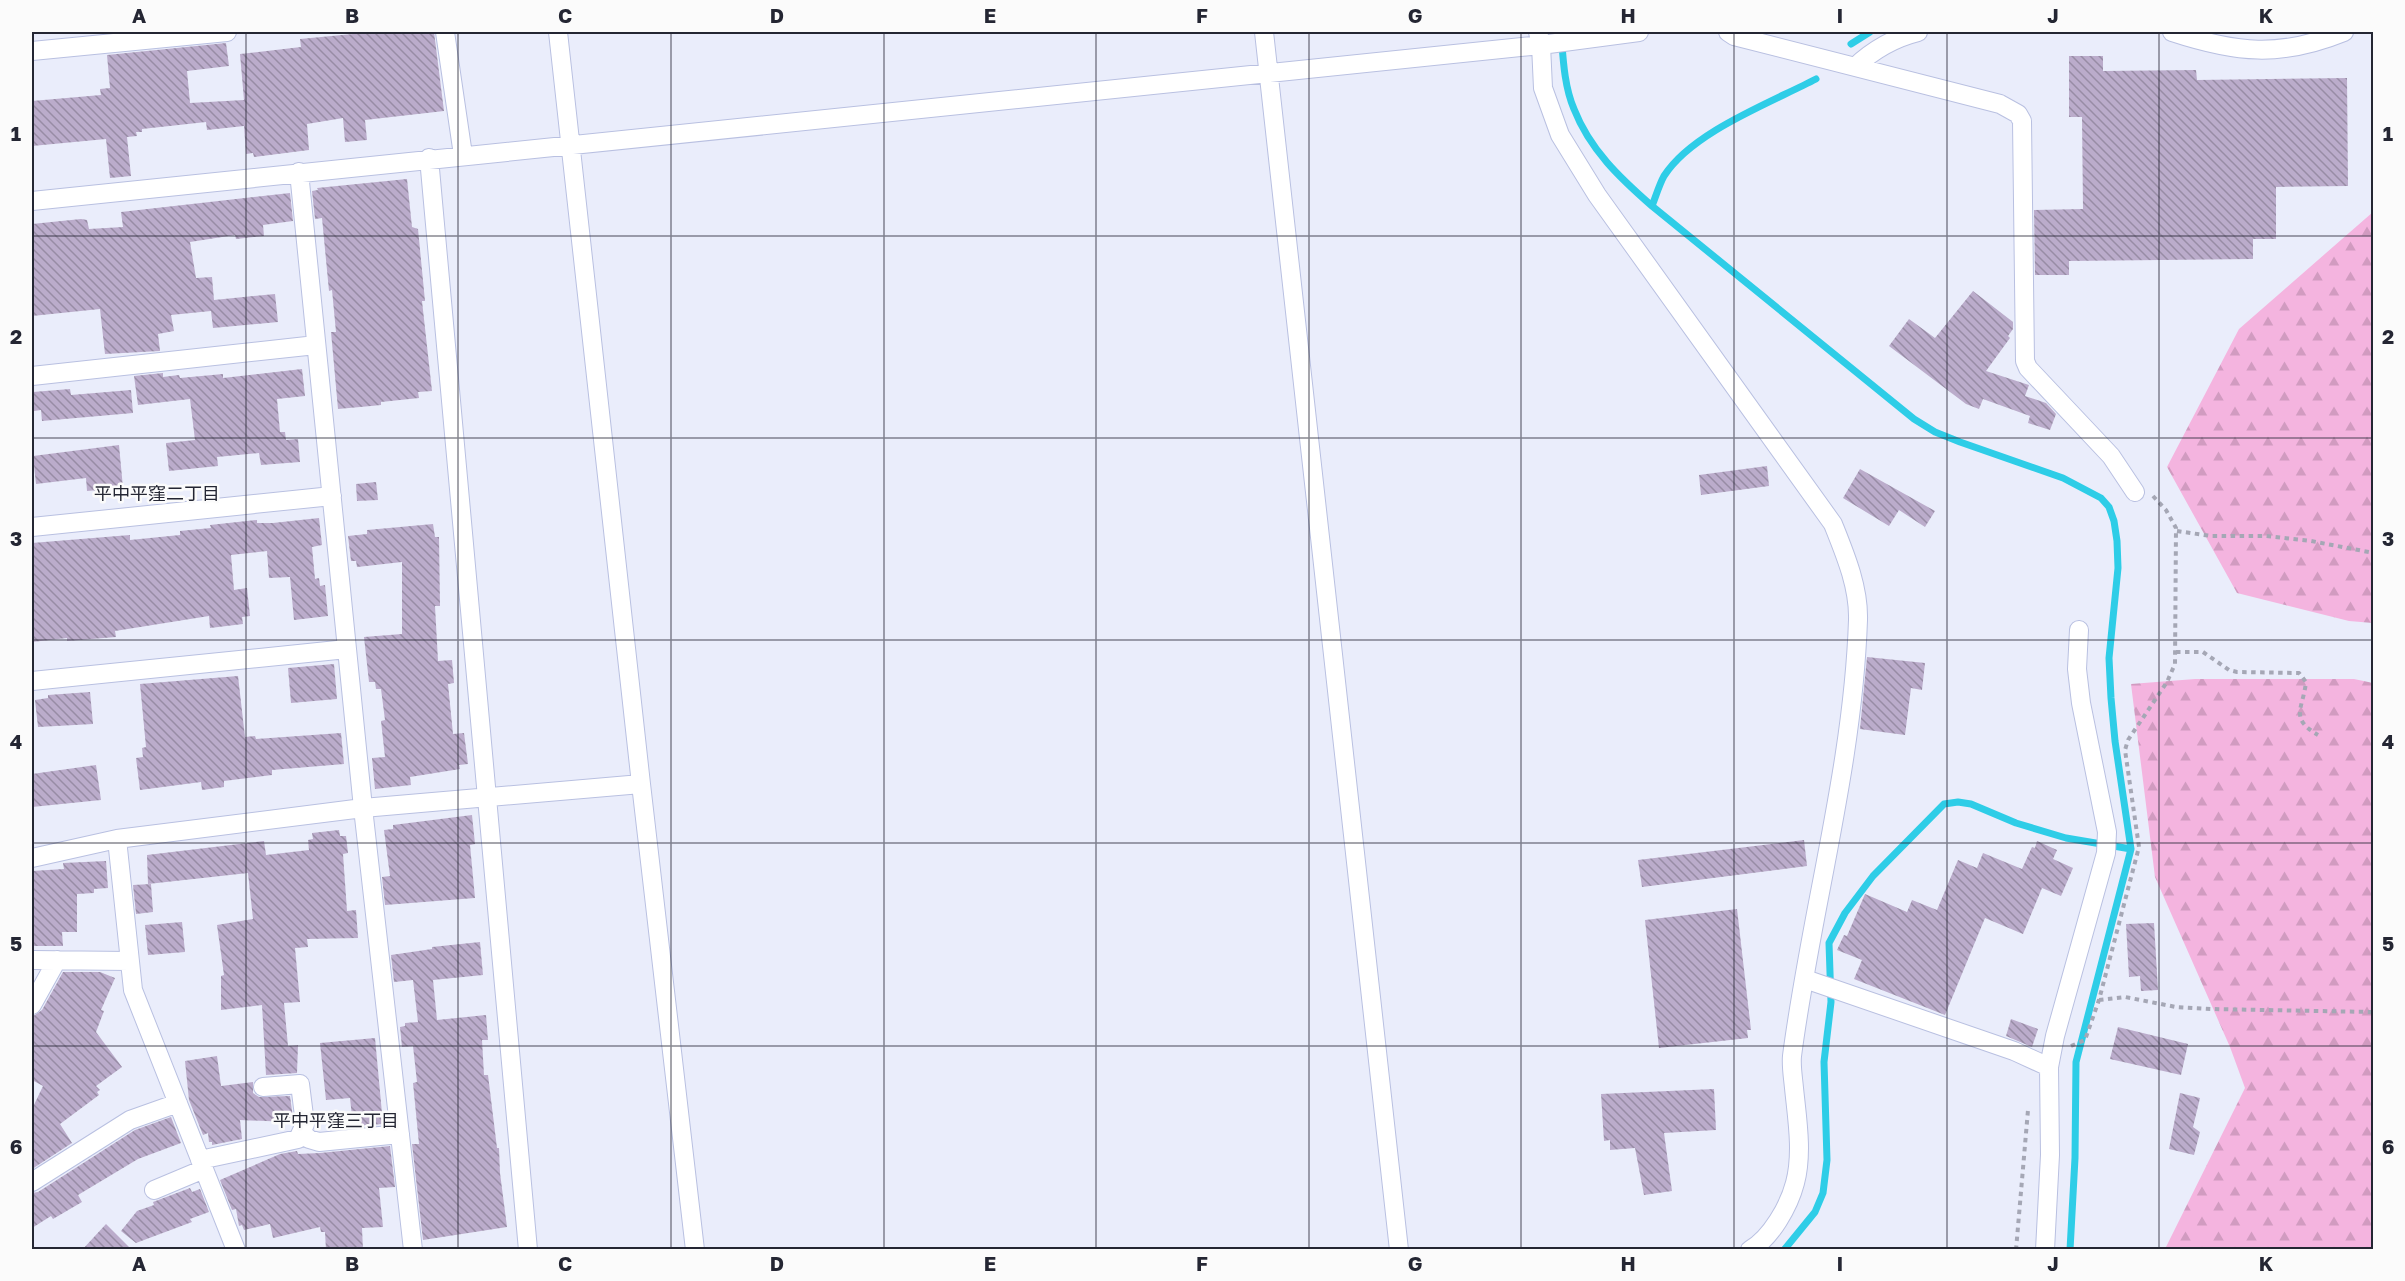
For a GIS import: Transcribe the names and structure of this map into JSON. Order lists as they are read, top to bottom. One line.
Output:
{"districts":["平中平窪二丁目","平中平窪三丁目"],"grid":{"columns":["A","B","C","D","E","F","G","H","I","J","K"],"rows":["1","2","3","4","5","6"]}}
